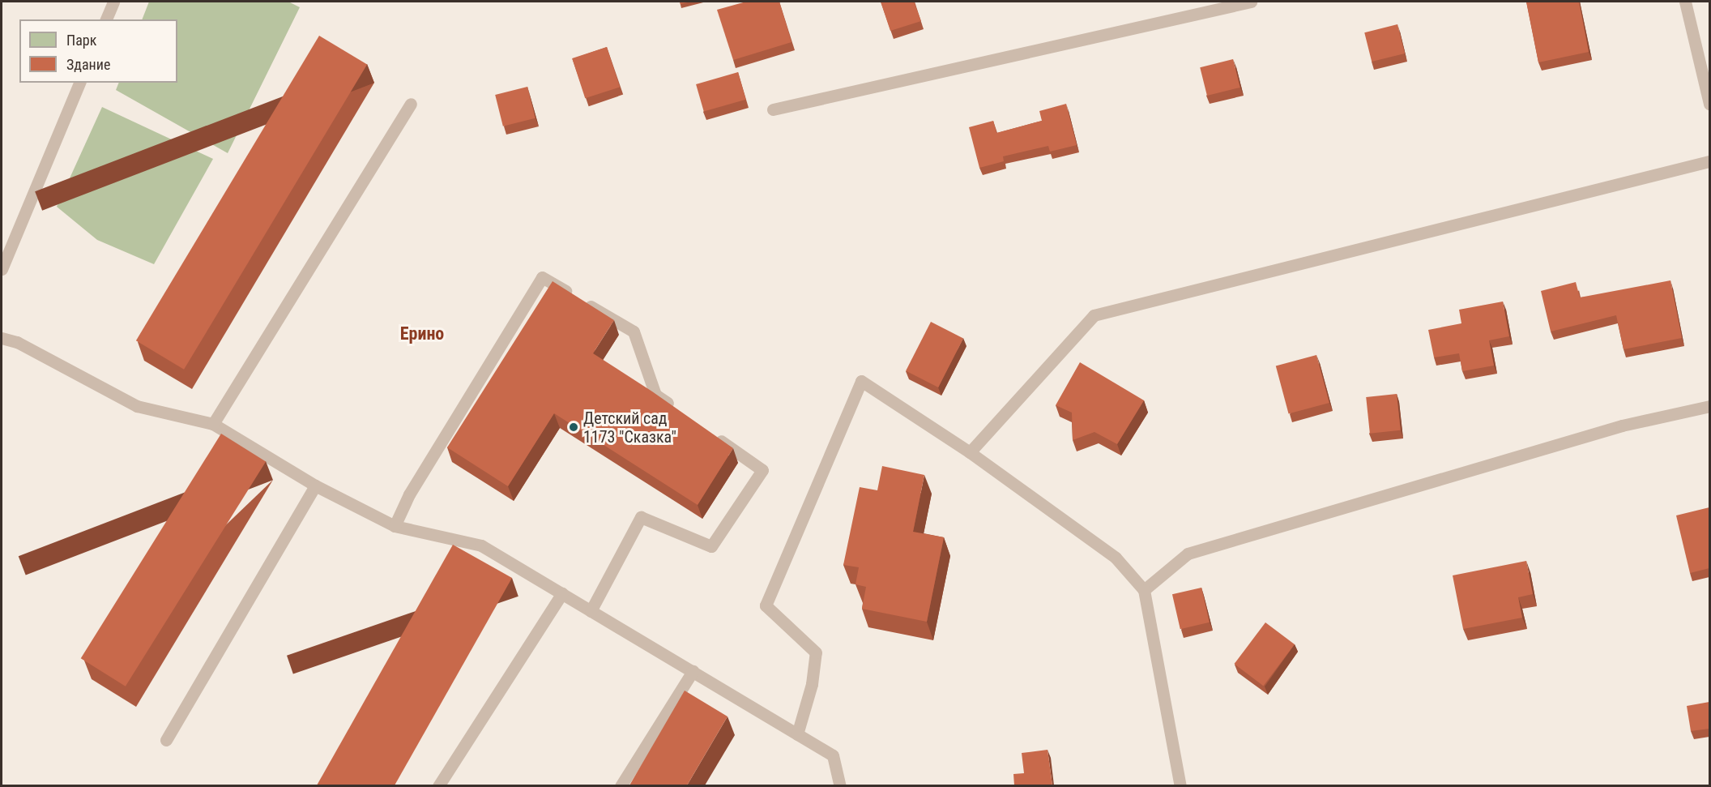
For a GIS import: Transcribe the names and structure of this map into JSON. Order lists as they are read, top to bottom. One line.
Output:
{"districts":["Ерино"],"places":["Детский сад 1173 \"Сказка\""],"legend":["Парк","Здание"]}
